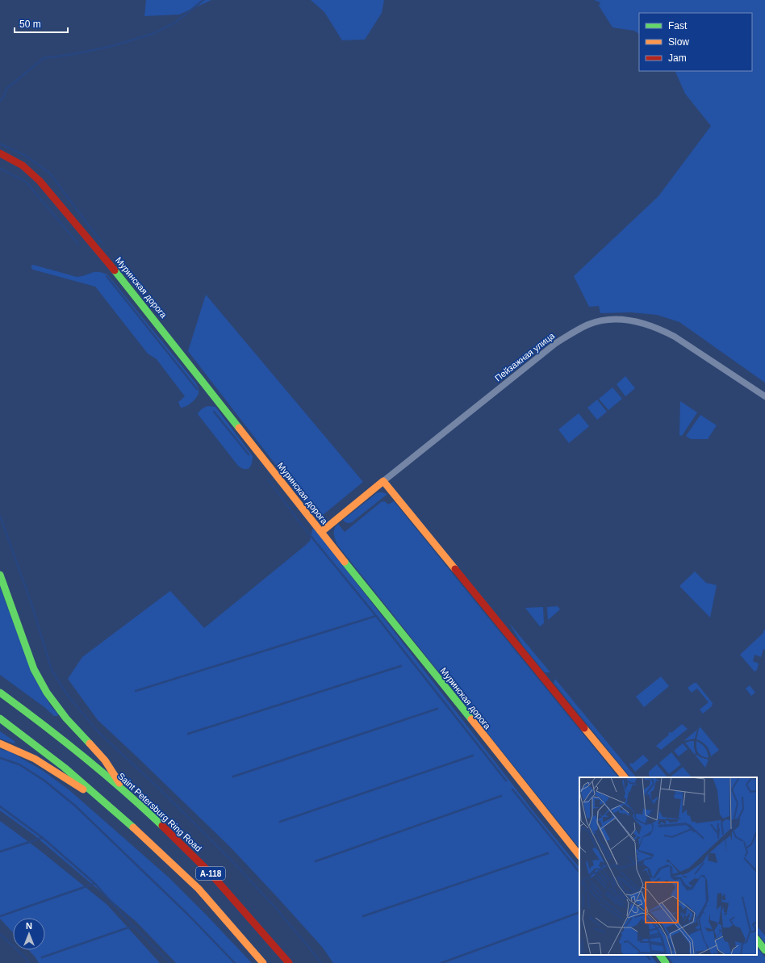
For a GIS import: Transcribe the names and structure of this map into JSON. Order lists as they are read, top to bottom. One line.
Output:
{"streets":{"main road":["Муринская дорога","Пейзажная улица","Saint Petersburg Ring Road","А-118"]},"crossings":[["Муринская дорога","Пейзажная улица"]],"legend":["Fast","Slow","Jam"],"scale_bar":"50 m","north":"top"}
